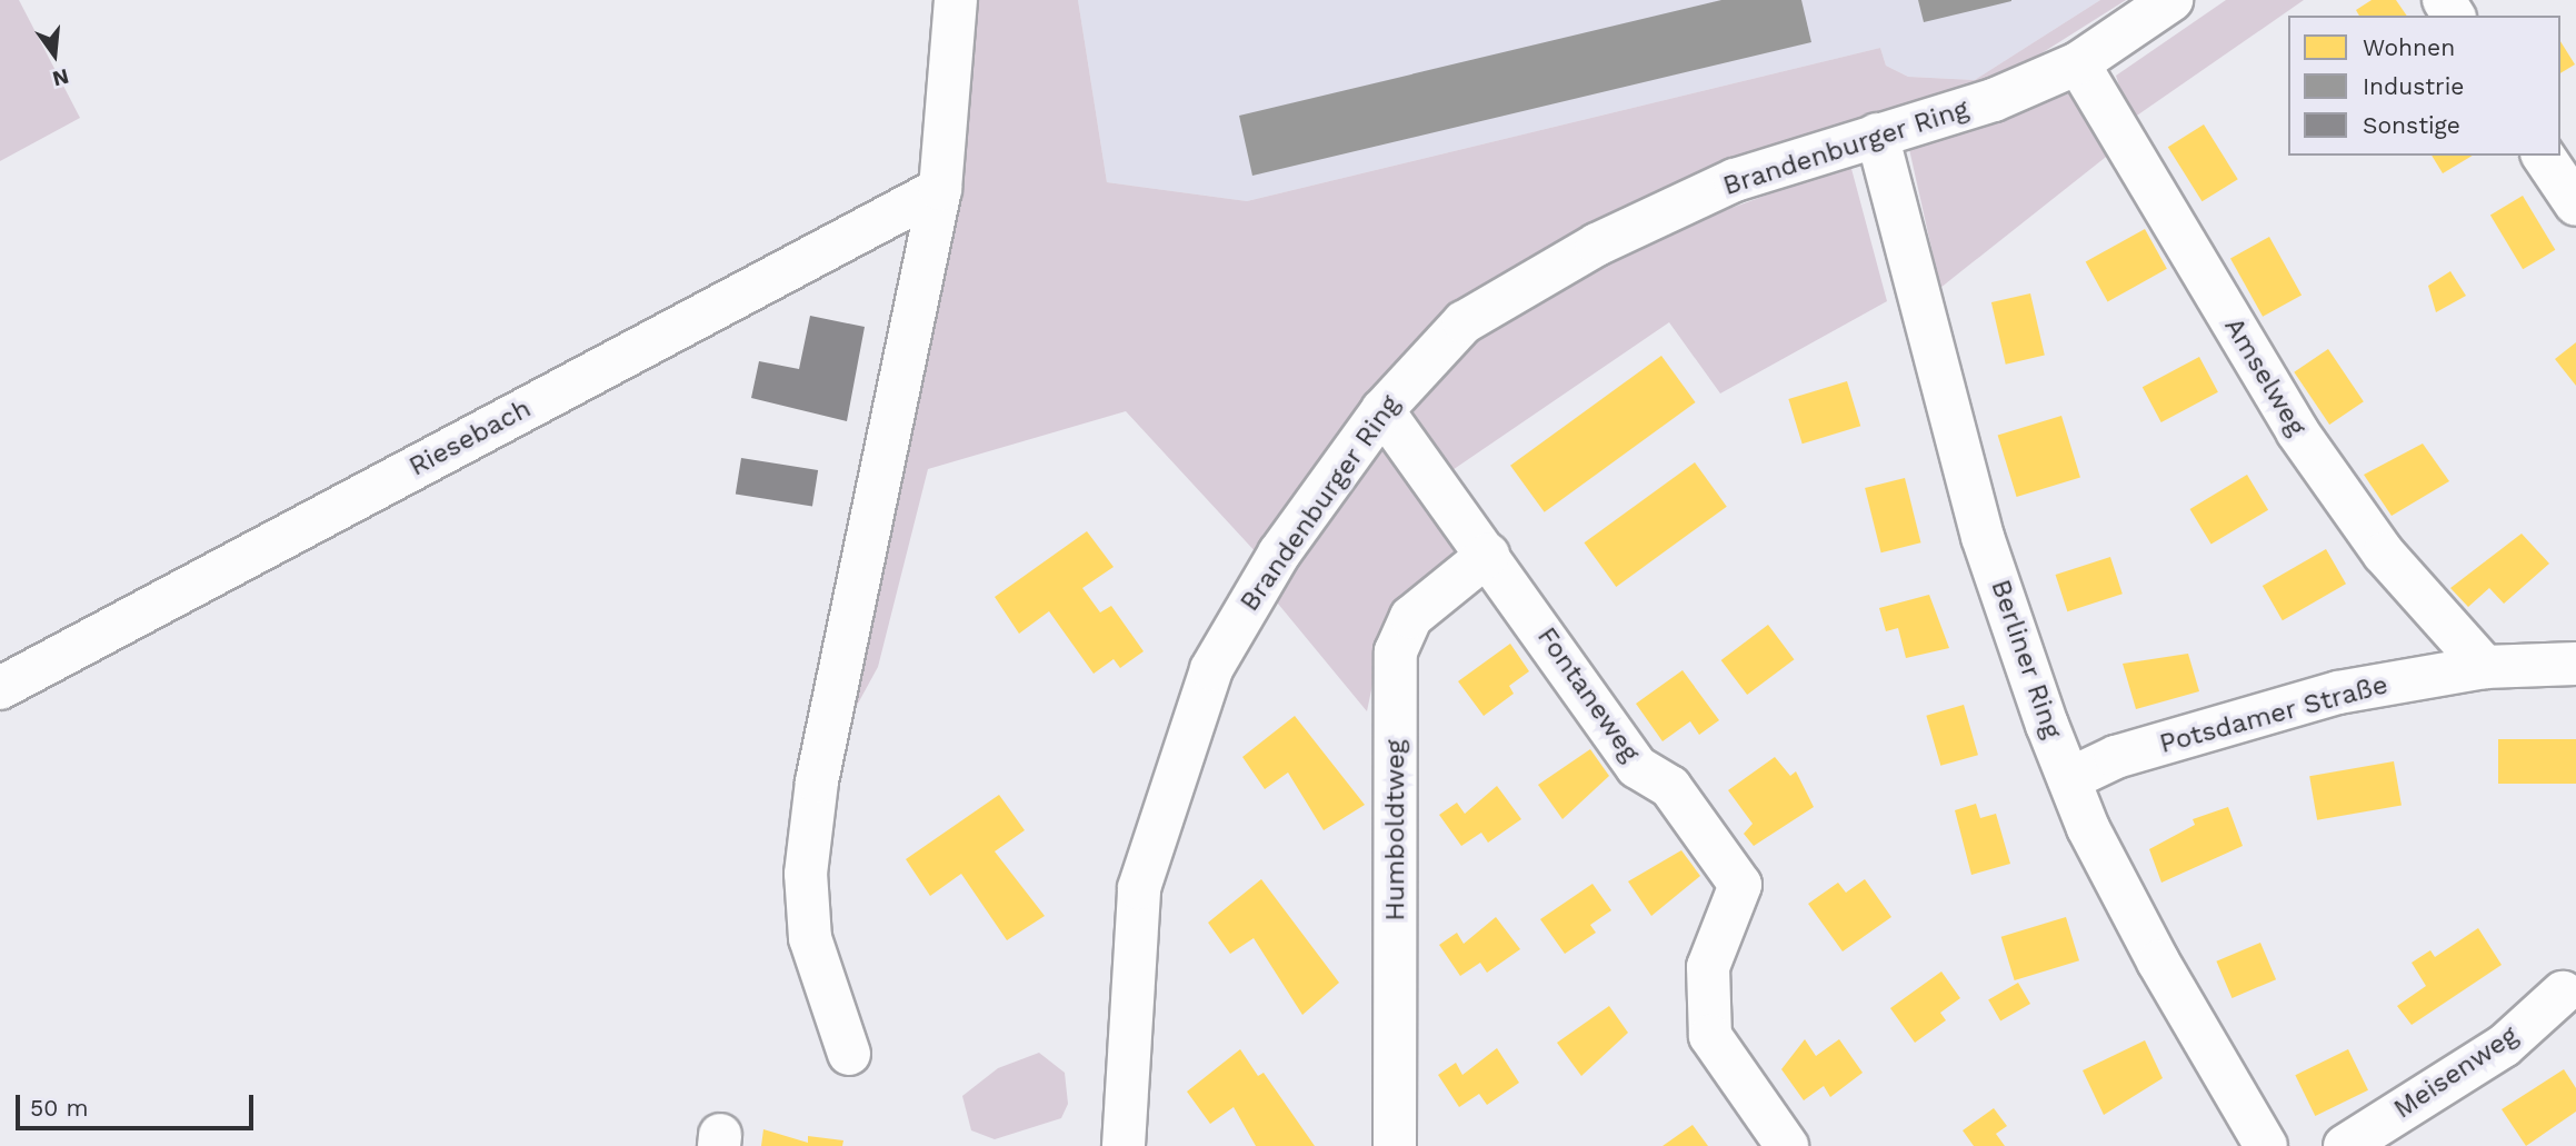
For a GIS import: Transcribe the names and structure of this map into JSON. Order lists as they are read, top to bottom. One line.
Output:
{"streets":{"street":["Brandenburger Ring","Amselweg","Riesebach","Berliner Ring","Fontaneweg","Potsdamer Straße","Humboldtweg","Meisenweg"]},"crossings":[["Brandenburger Ring","Amselweg"],["Brandenburger Ring","Berliner Ring"],["Brandenburger Ring","Fontaneweg"],["Amselweg","Potsdamer Straße"],["Berliner Ring","Potsdamer Straße"],["Fontaneweg","Humboldtweg"]],"legend":["Wohnen","Industrie","Sonstige"],"scale_bar":"50 m","north":"bottom"}
